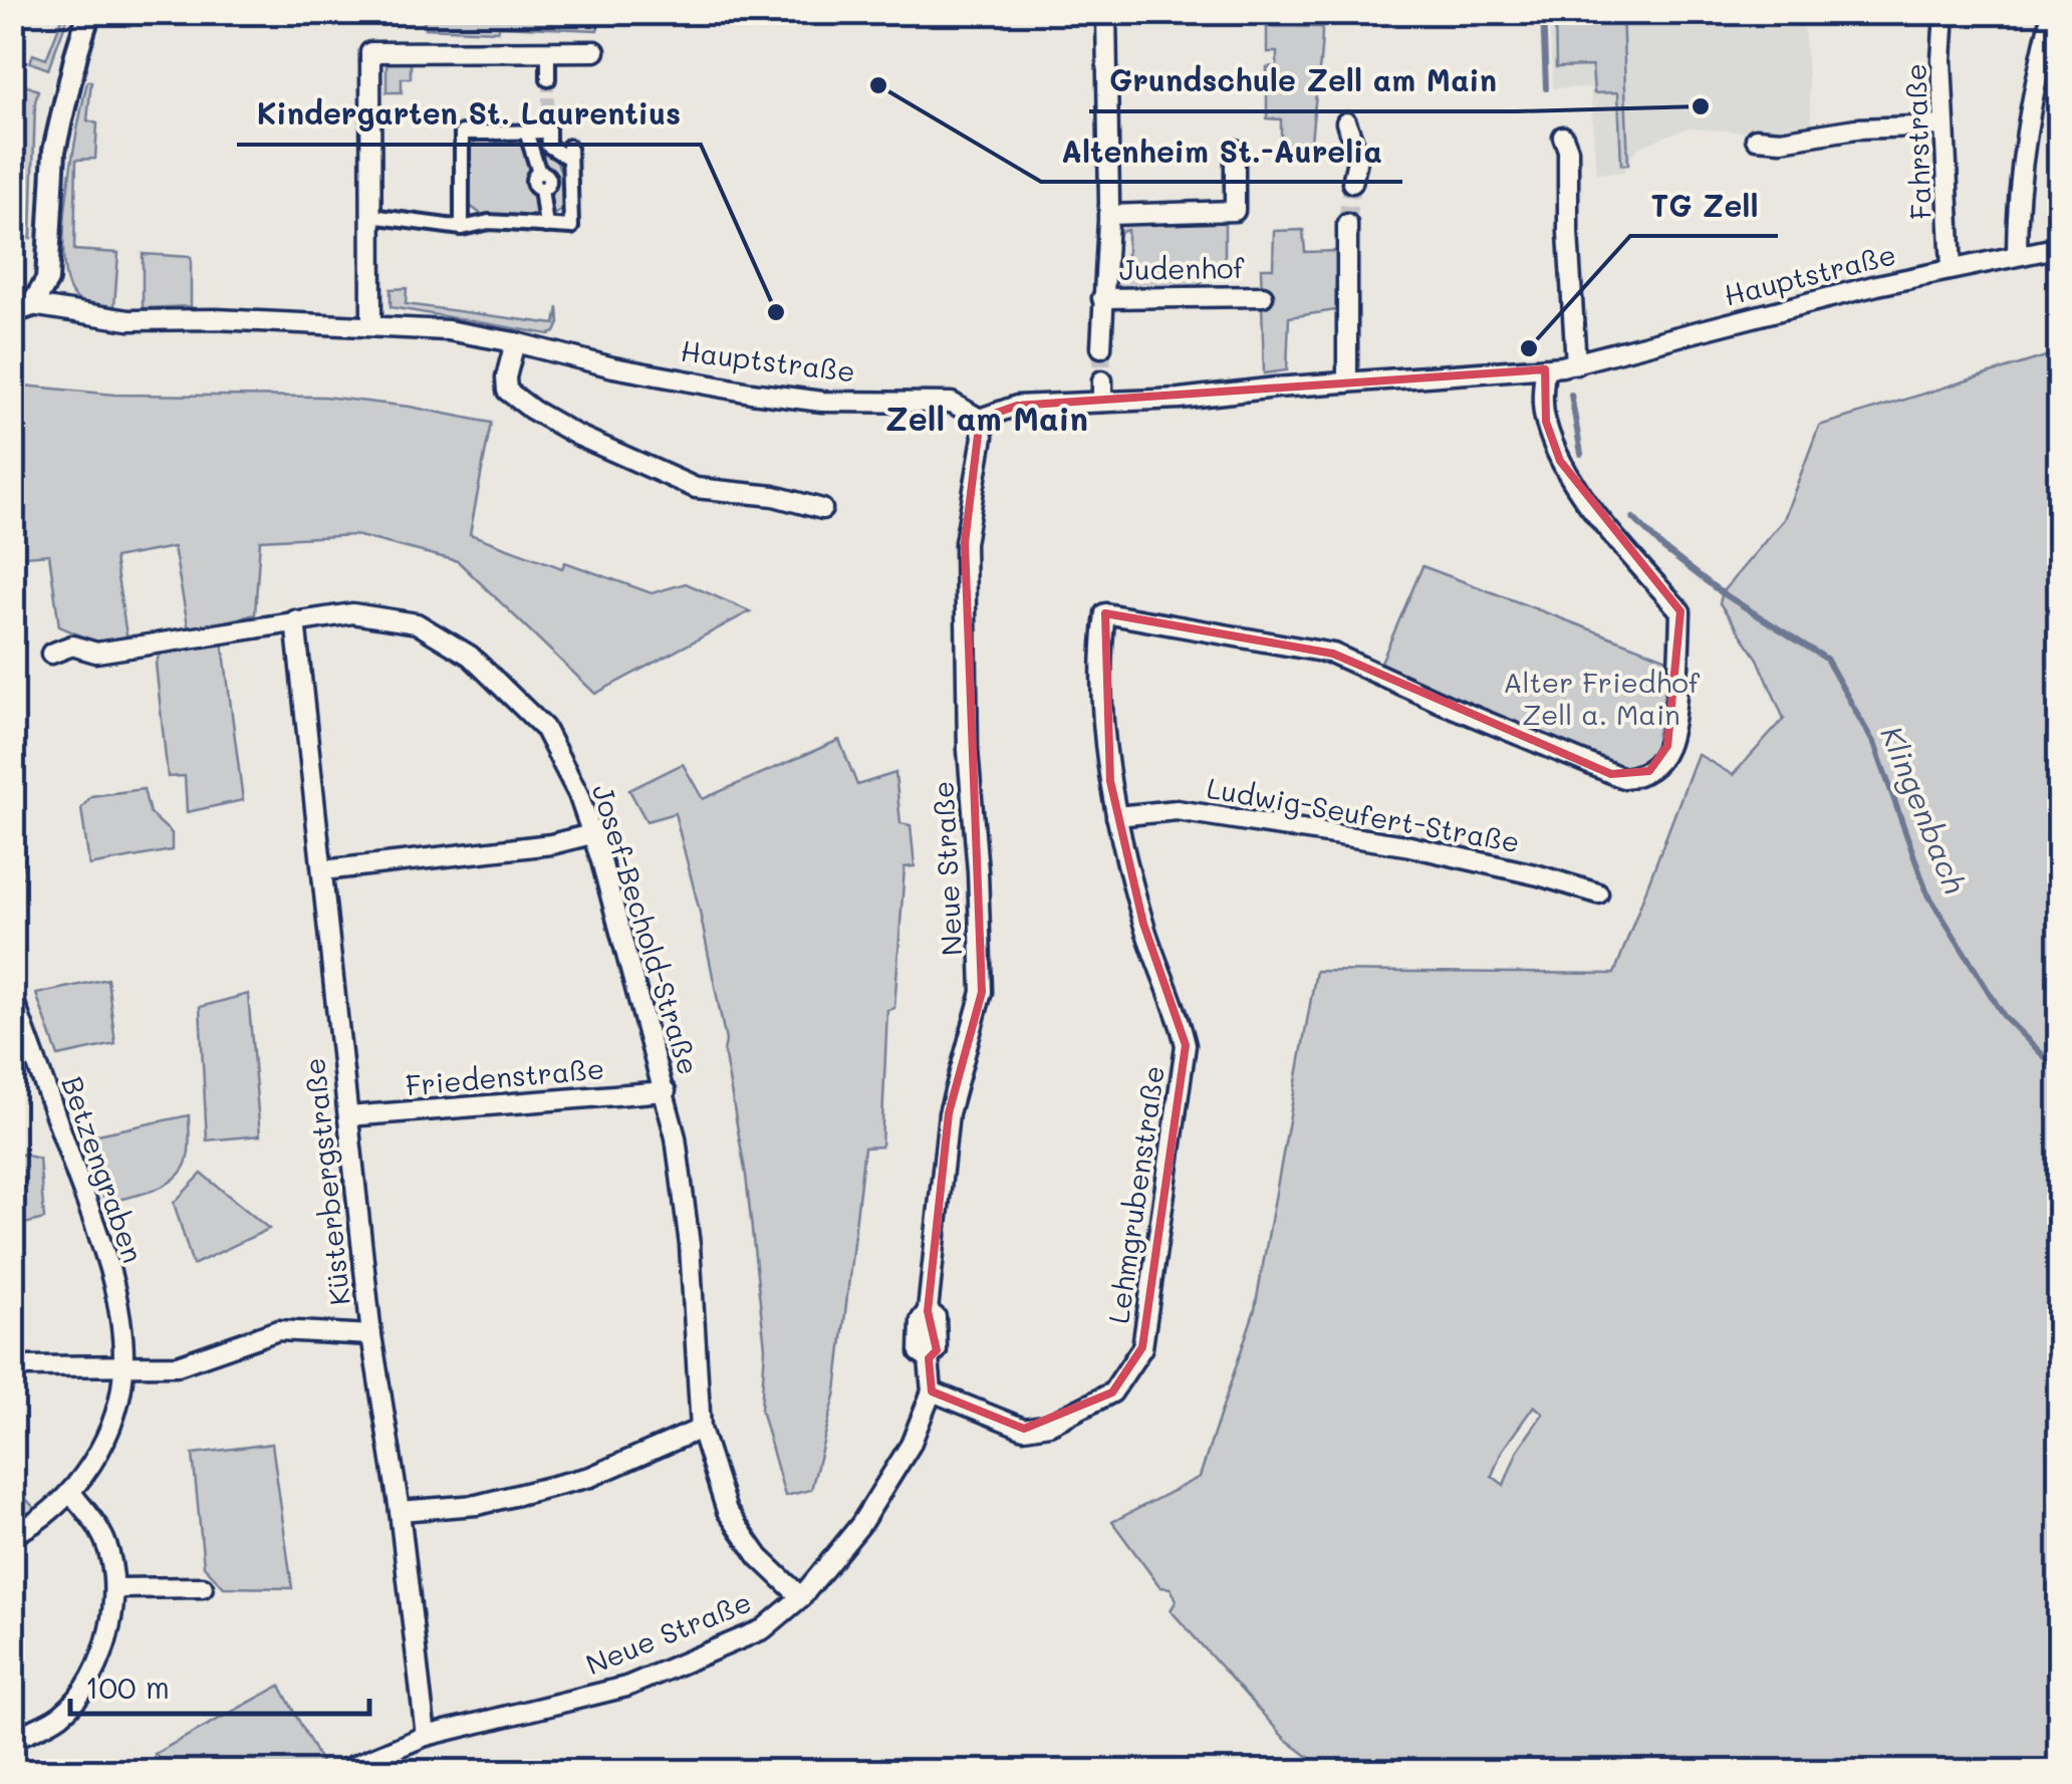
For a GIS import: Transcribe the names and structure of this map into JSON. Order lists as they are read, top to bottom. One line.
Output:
{"streets":{"street":["Fahrstraße","Judenhof","Hauptstraße","Ludwig-Seufert-Straße","Neue Straße","Josef-Bechold-Straße","Friedenstraße","Betzengraben","Küsterbergstraße","Lehmgrubenstraße"]},"crossings":[["Fahrstraße","Hauptstraße"],["Hauptstraße","Neue Straße"],["Hauptstraße","Lehmgrubenstraße"],["Ludwig-Seufert-Straße","Lehmgrubenstraße"],["Neue Straße","Josef-Bechold-Straße"],["Neue Straße","Küsterbergstraße"],["Neue Straße","Lehmgrubenstraße"],["Josef-Bechold-Straße","Friedenstraße"],["Josef-Bechold-Straße","Küsterbergstraße"],["Friedenstraße","Küsterbergstraße"]],"districts":["Zell am Main"],"water":["Klingenbach"],"parks":["Alter Friedhof Zell a. Main"],"places":["Altenheim St.-Aurelia","Grundschule Zell am Main","Kindergarten St. Laurentius","TG Zell"],"scale_bar":"100 m"}
